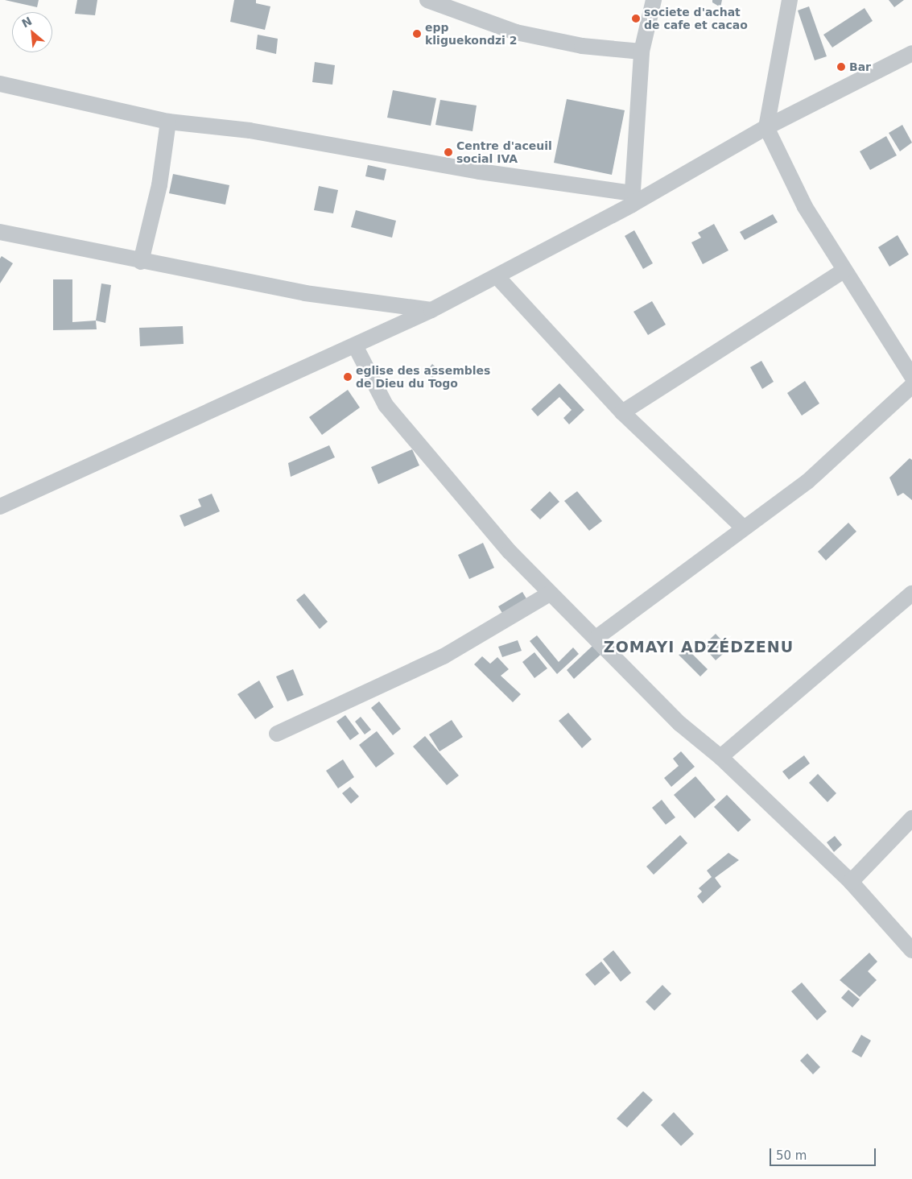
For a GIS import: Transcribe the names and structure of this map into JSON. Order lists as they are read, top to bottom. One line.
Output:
{"districts":["ZOMAYI ADZÉDZENU"],"places":["societe d'achat de cafe et cacao","epp kliguekondzi 2","Bar","Centre d'aceuil social IVA","eglise des assembles de Dieu du Togo"],"scale_bar":"50 m","north":"top left"}
